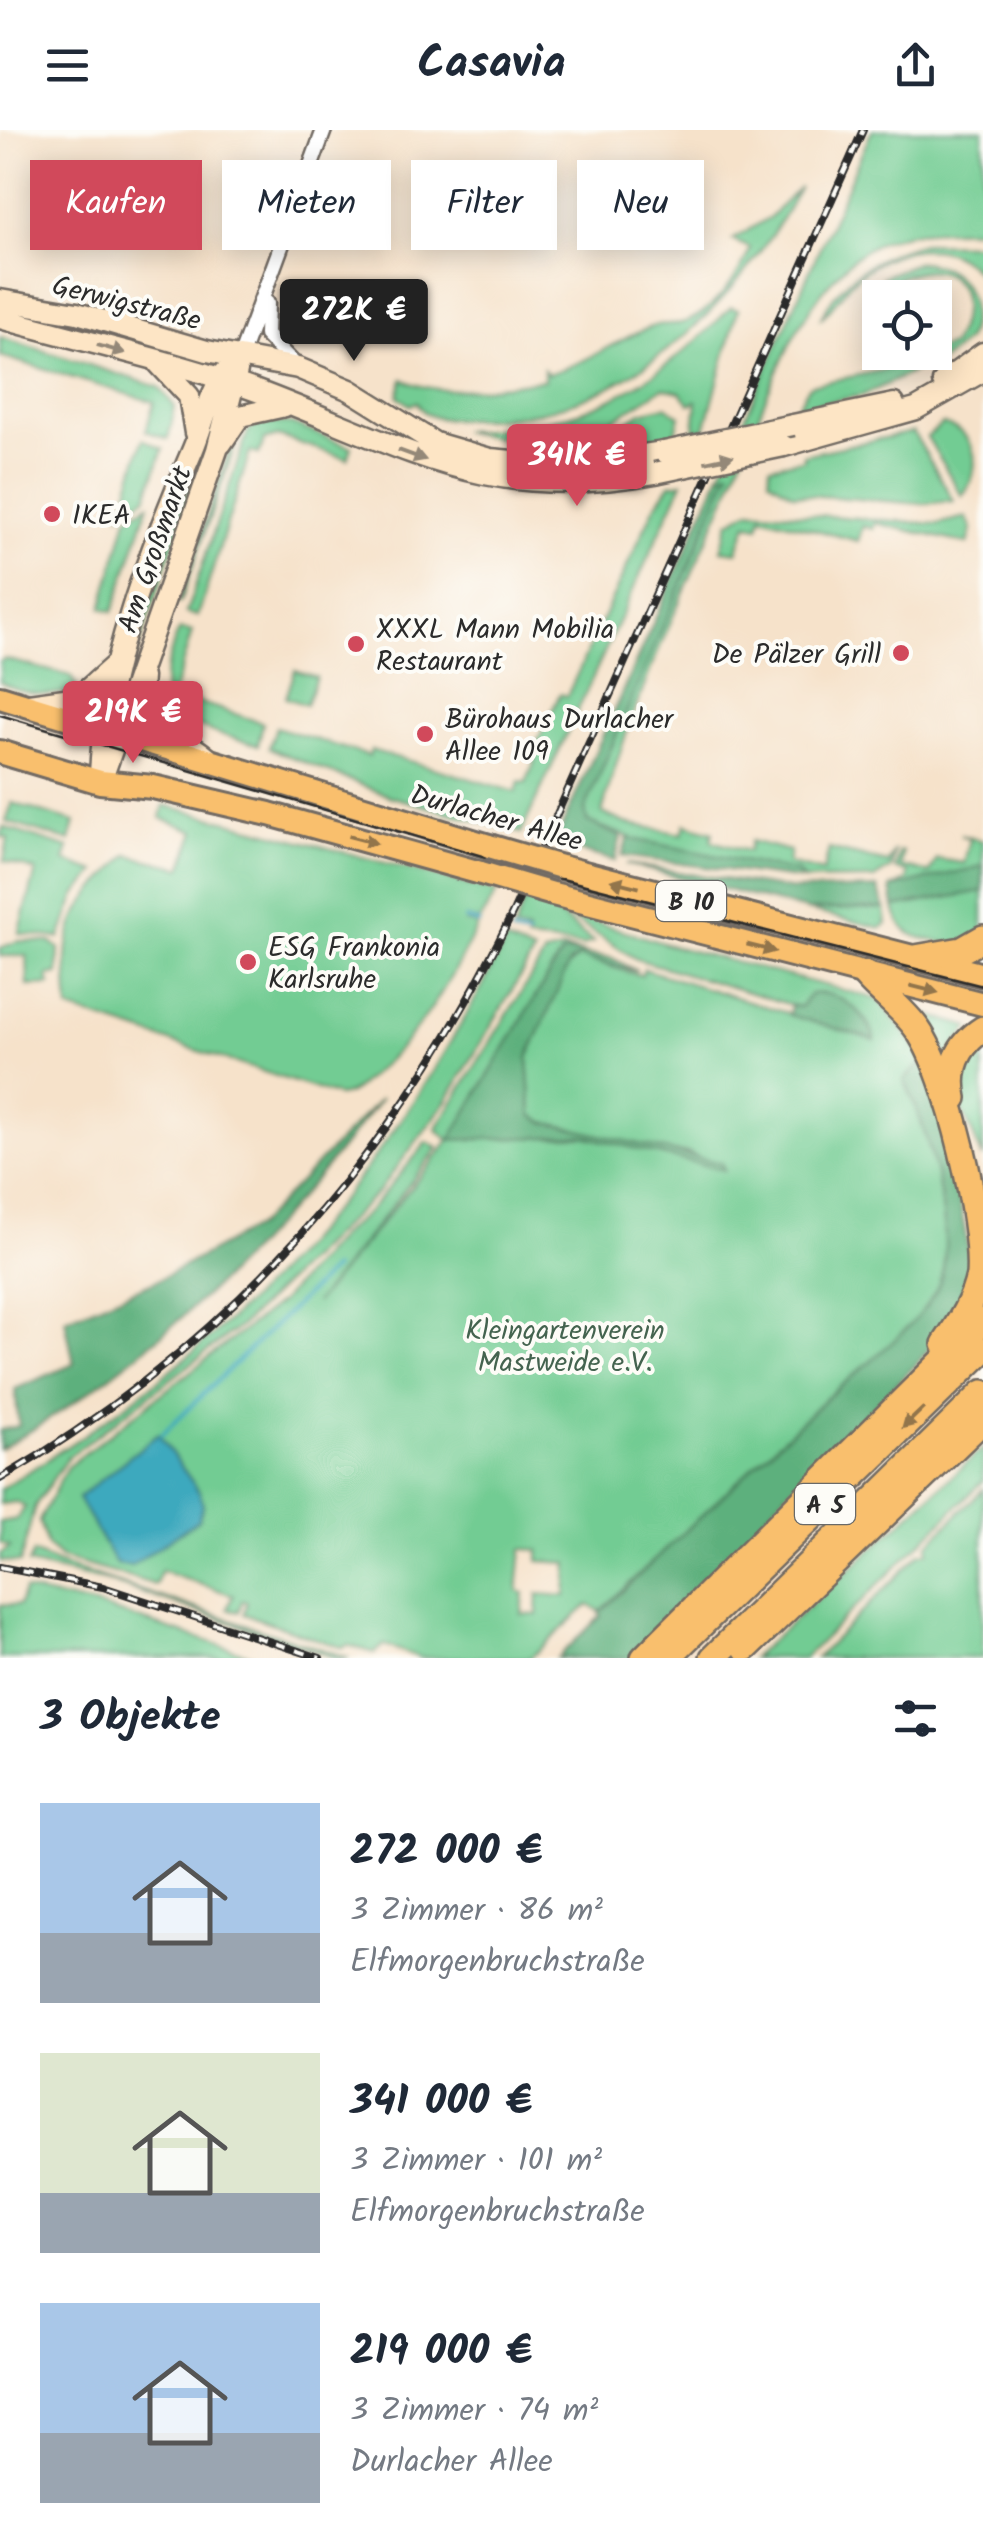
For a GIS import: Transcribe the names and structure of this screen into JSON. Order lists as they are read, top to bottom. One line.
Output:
{"streets":{"highway":["A 5"],"main road":["Gerwigstraße","Am Großmarkt","Durlacher Allee","B 10"]},"crossings":[["Gerwigstraße","Am Großmarkt"],["Am Großmarkt","Durlacher Allee"]],"parks":["Kleingartenverein Mastweide e.V."],"places":["IKEA","XXXL Mann Mobilia Restaurant","De Pälzer Grill","Bürohaus Durlacher Allee 109","ESG Frankonia Karlsruhe"],"page":{"header":"Casavia","chip":["Kaufen","Mieten","Filter","Neu"],"price":["272K €","341K €","219K €"],"heading":"3 Objekte","list":[{"name":"272 000 €","note":"3 Zimmer · 86 m² · Elfmorgenbruchstraße"},{"name":"341 000 €","note":"3 Zimmer · 101 m² · Elfmorgenbruchstraße"},{"name":"219 000 €","note":"3 Zimmer · 74 m² · Durlacher Allee"}]}}
